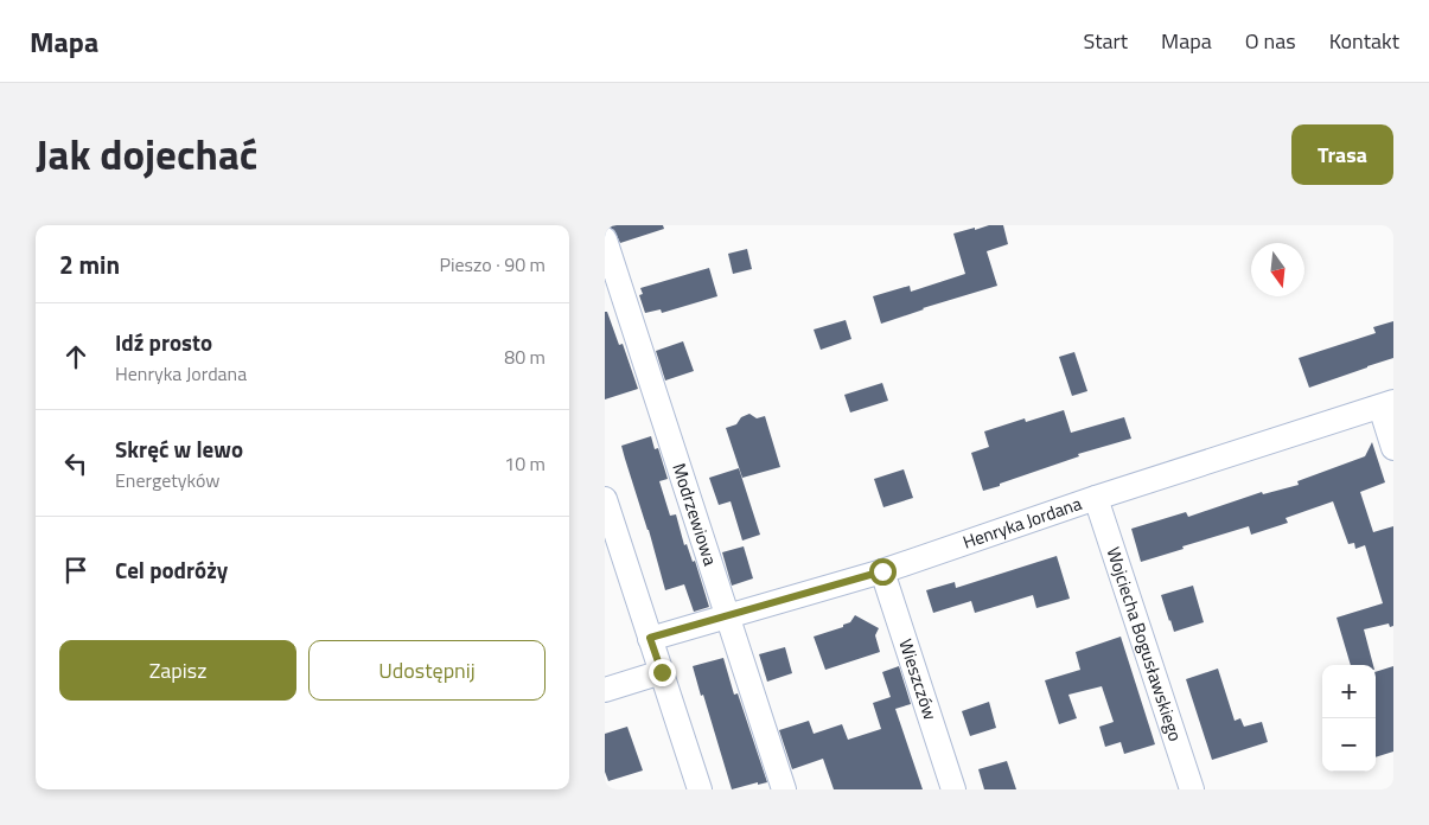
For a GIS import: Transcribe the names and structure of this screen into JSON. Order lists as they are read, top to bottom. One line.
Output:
{"streets":{"street":["Modrzewiowa","Henryka Jordana","Wojciecha Bogusławskiego","Wieszczów"]},"crossings":[["Modrzewiowa","Henryka Jordana"],["Henryka Jordana","Wojciecha Bogusławskiego"],["Henryka Jordana","Wieszczów"]],"north":"bottom","page":{"header":"Mapa","nav":["Start","Mapa","O nas","Kontakt"],"title":"Jak dojechać","buttons":["Trasa",["Zapisz","Udostępnij"]],"heading":["2 min","Pieszo · 90 m"],"list":[["Idź prosto","Henryka Jordana","80 m"],["Skręć w lewo","Energetyków","10 m"],"Cel podróży"],"map_buttons":["+","−"]}}
